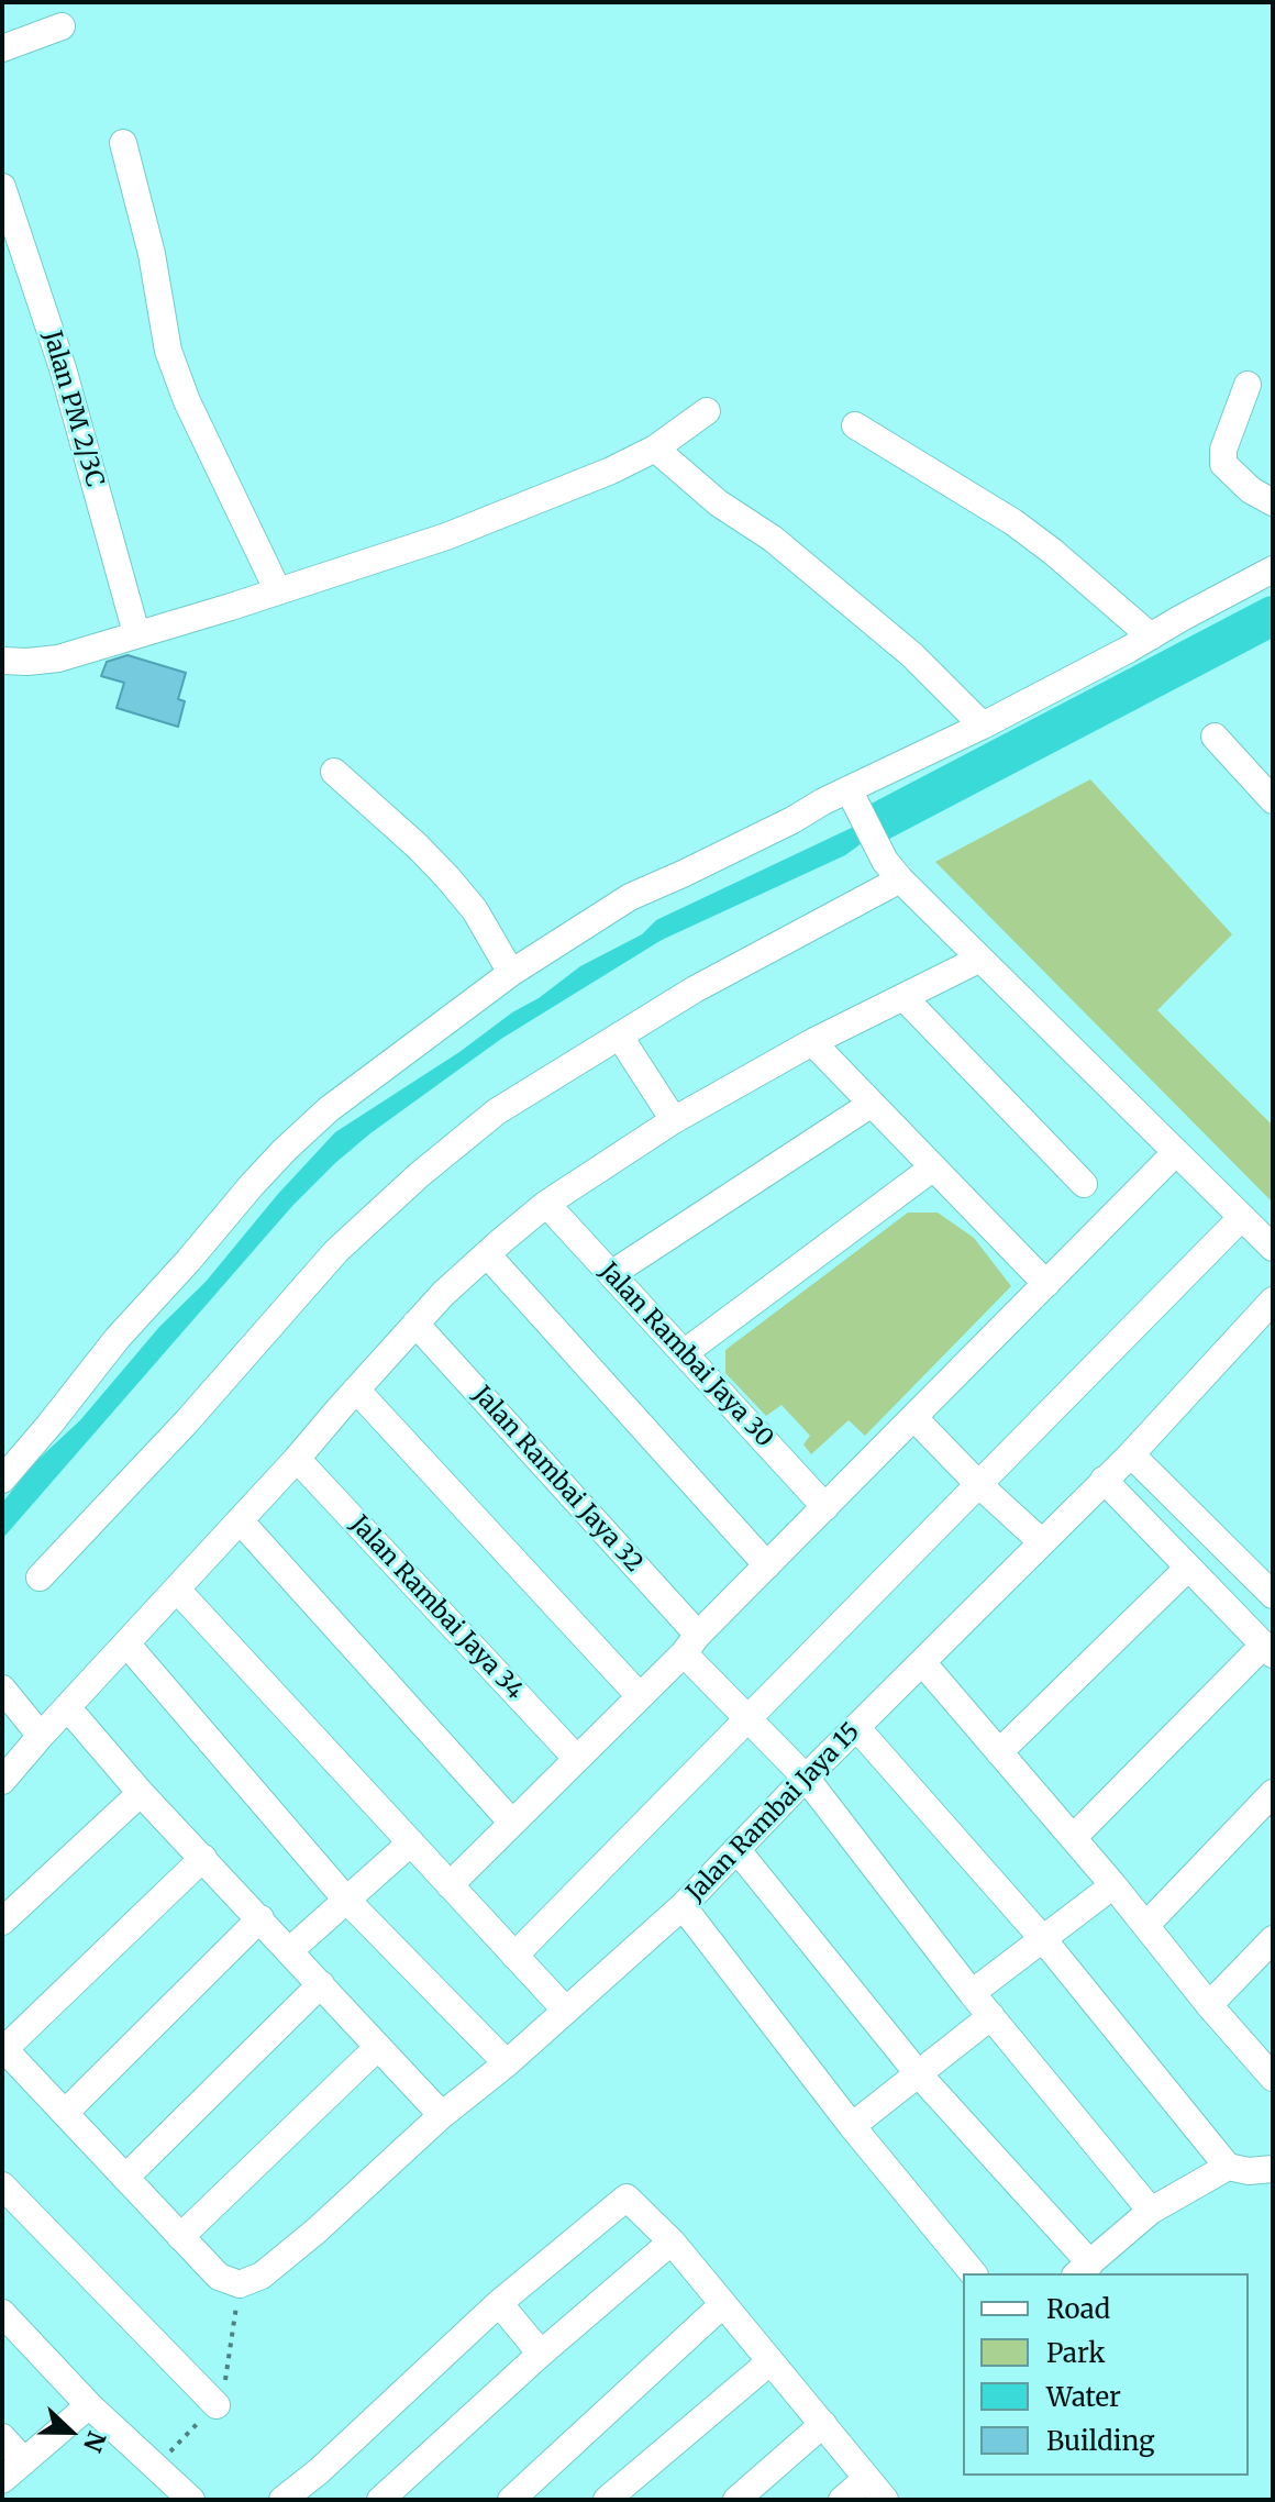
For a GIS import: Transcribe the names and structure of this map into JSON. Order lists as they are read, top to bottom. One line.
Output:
{"streets":{"street":["Jalan PM 2/3C","Jalan Rambai Jaya 30","Jalan Rambai Jaya 32","Jalan Rambai Jaya 34","Jalan Rambai Jaya 15"]},"crossings":[["Jalan Rambai Jaya 32","Jalan Rambai Jaya 15"]],"legend":["Road","Park","Water","Building"],"north":"right"}
